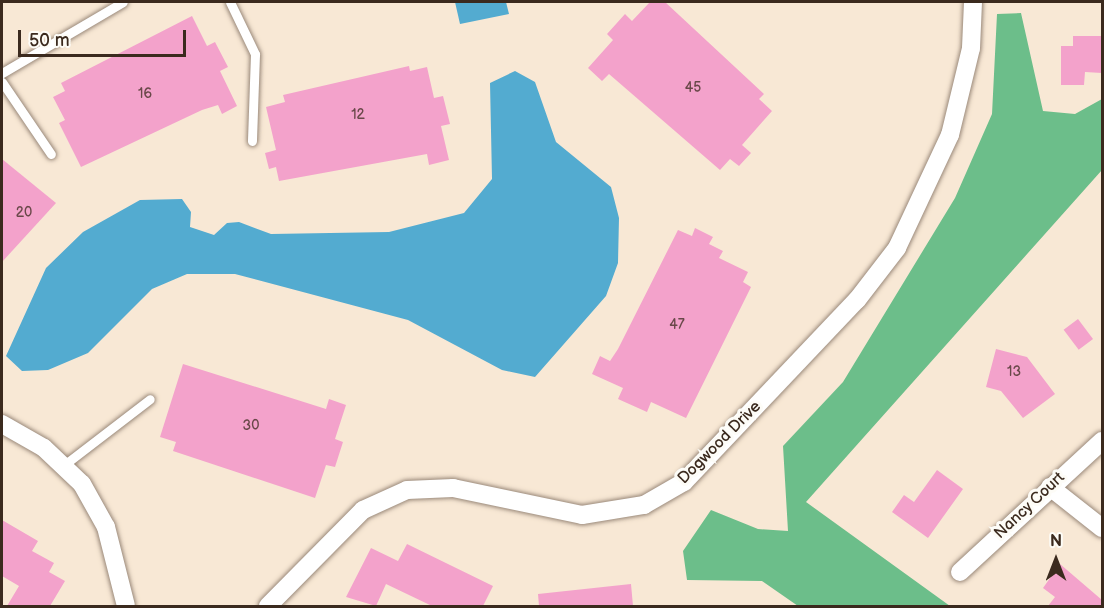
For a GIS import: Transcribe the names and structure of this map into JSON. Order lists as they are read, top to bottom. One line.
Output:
{"streets":{"street":["Dogwood Drive","Nancy Court"]},"house_numbers":["45","16","12","20","47","13","30"],"scale_bar":"50 m","north":"top"}
